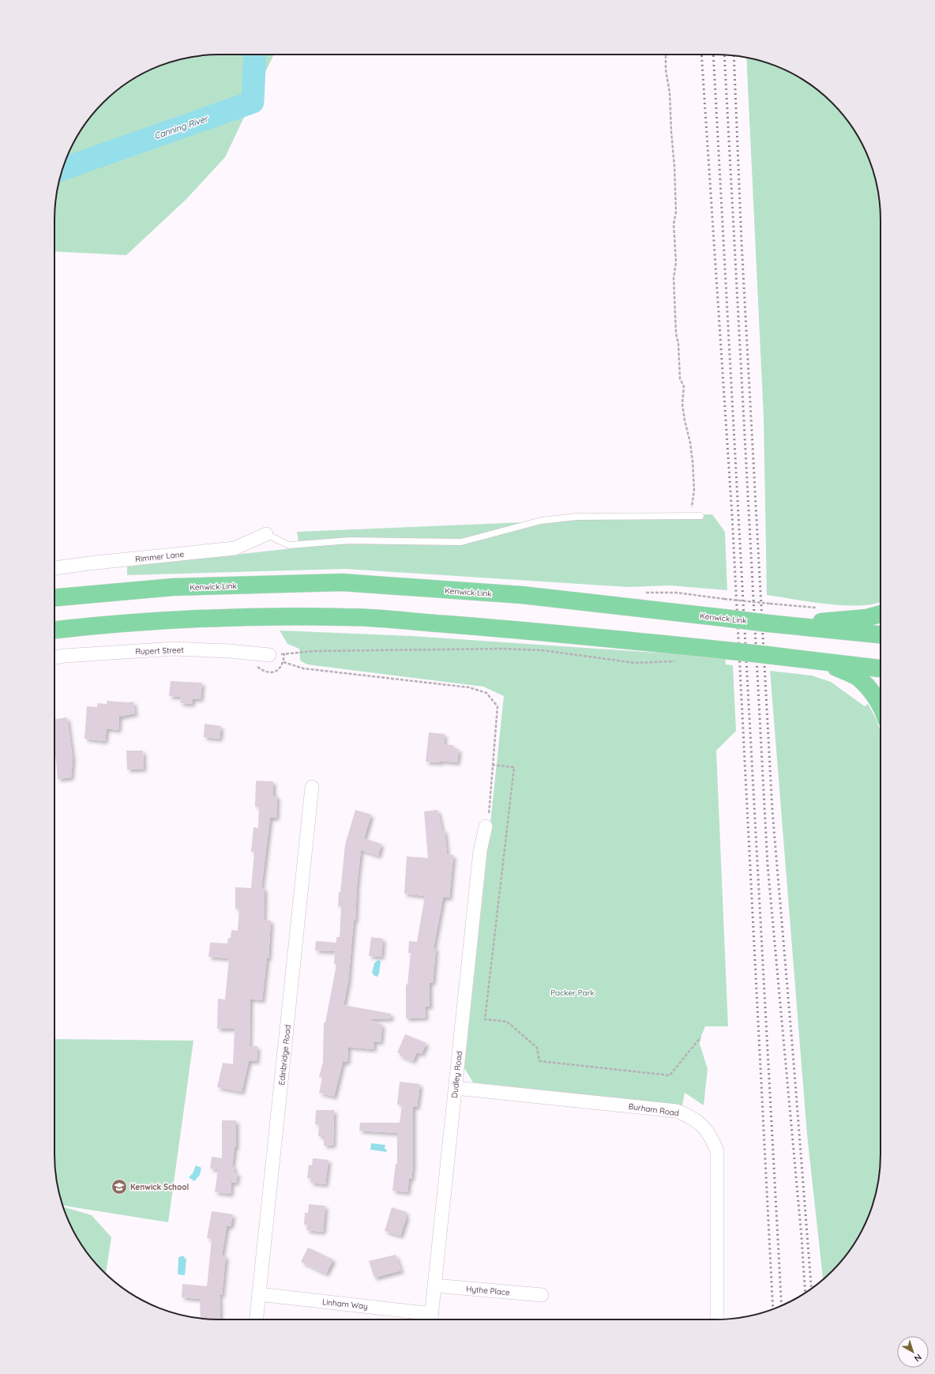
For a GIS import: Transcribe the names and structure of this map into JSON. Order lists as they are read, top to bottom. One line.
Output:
{"streets":{"highway":["Kenwick Link"],"street":["Rimmer Lane","Rupert Street","Edinbridge Road","Dudley Road","Burham Road","Hythe Place","Linham Way"]},"crossings":[["Edinbridge Road","Linham Way"],["Dudley Road","Burham Road"],["Dudley Road","Hythe Place"],["Dudley Road","Linham Way"]],"water":["Canning River"],"parks":["Packer Park"],"places":{"school or university":["Kenwick School"]},"north":"bottom right"}
